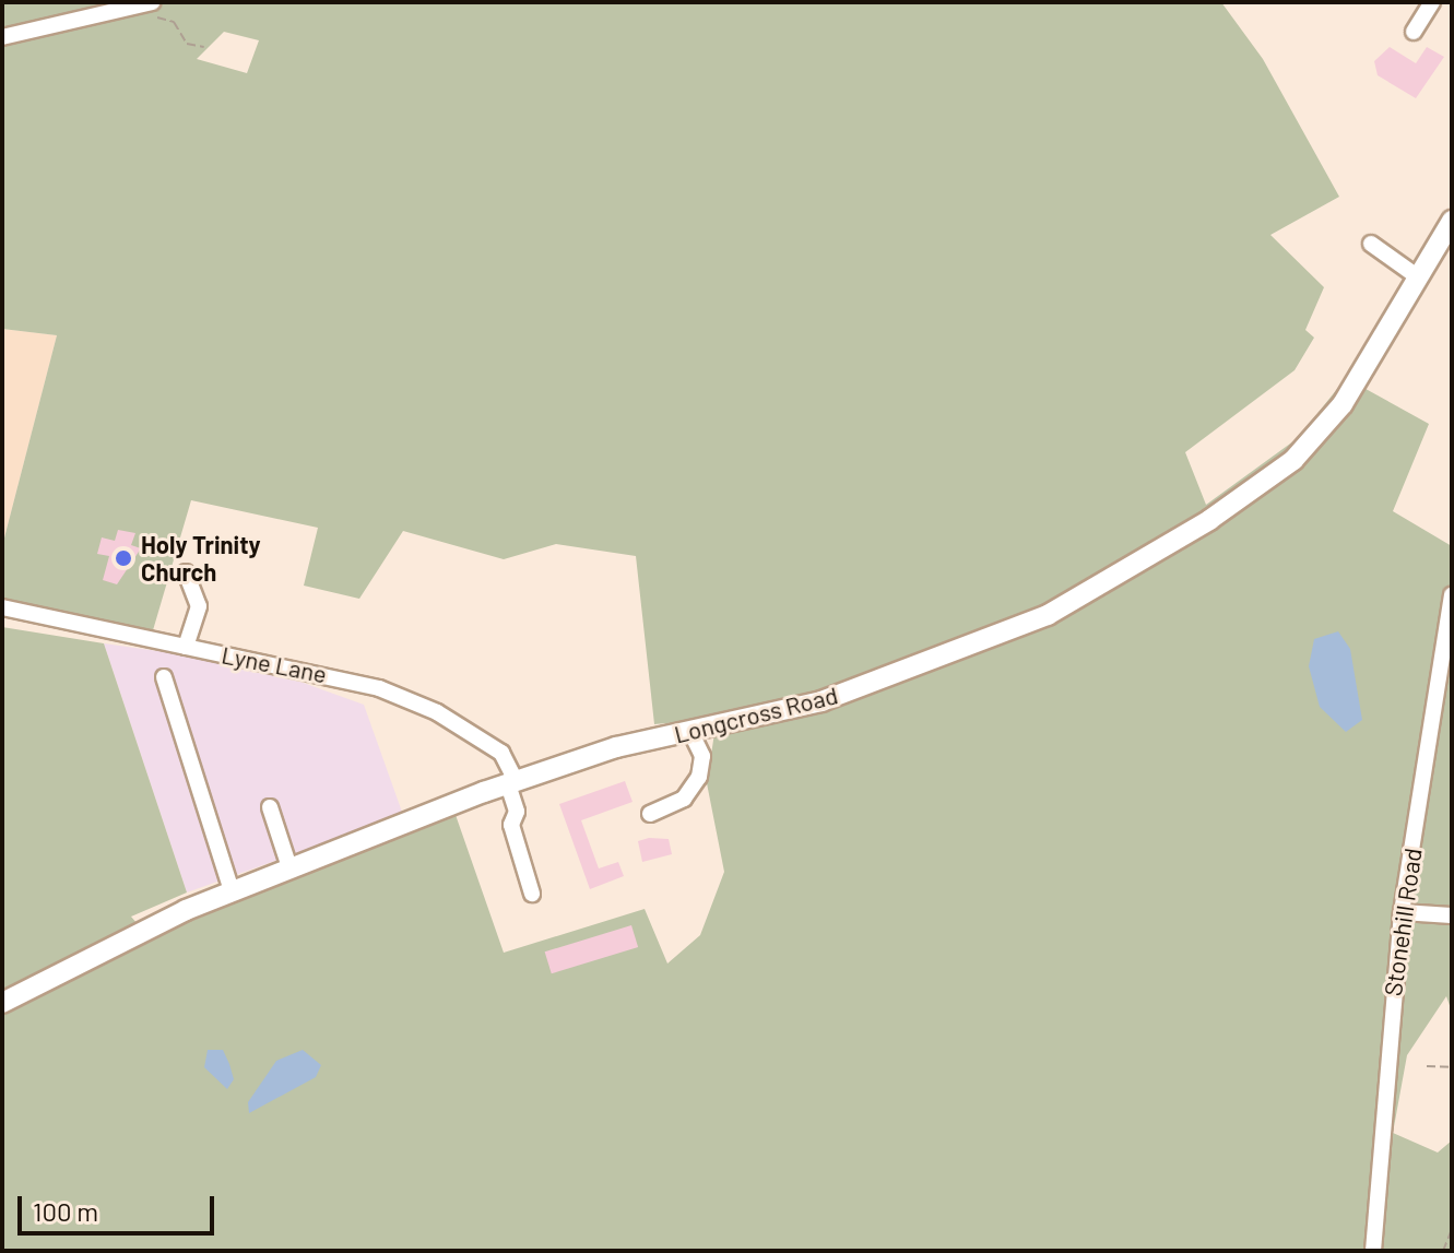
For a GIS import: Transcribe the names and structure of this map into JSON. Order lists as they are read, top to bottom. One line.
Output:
{"streets":{"main road":["Longcross Road"],"street":["Lyne Lane","Stonehill Road"]},"crossings":[["Lyne Lane","Longcross Road"]],"places":["Holy Trinity Church"],"scale_bar":"100 m"}
